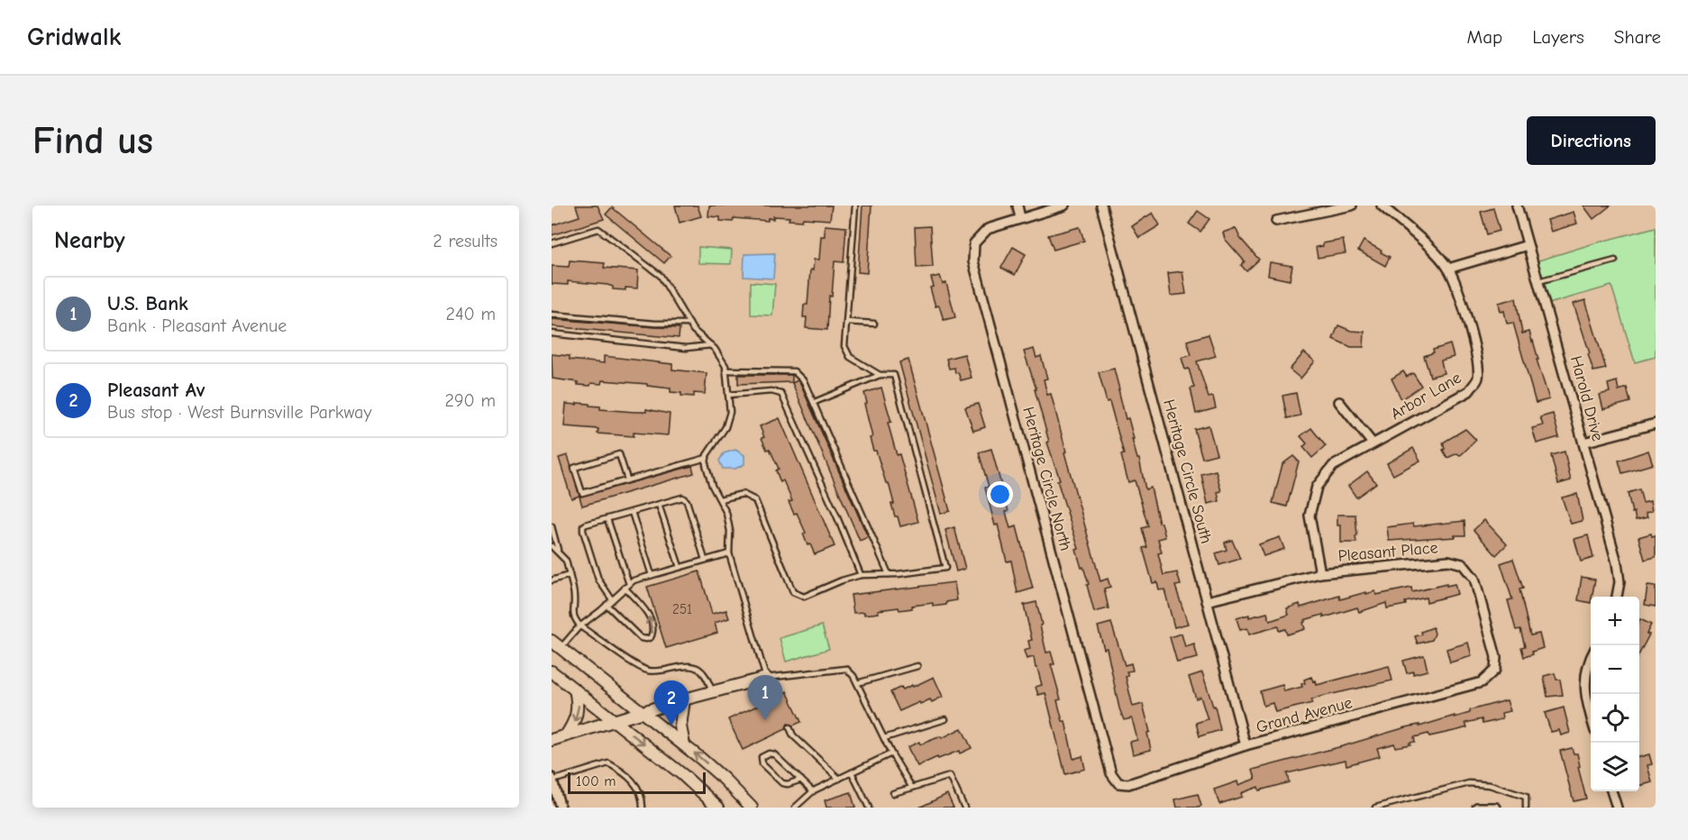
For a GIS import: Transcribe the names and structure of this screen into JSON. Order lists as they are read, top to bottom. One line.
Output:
{"streets":{"street":["Arbor Lane","Harold Drive","Heritage Circle South","Heritage Circle North","Pleasant Place","Grand Avenue"]},"crossings":[["Arbor Lane","Pleasant Place"],["Heritage Circle South","Pleasant Place"],["Heritage Circle South","Grand Avenue"],["Heritage Circle North","Grand Avenue"],["Pleasant Place","Grand Avenue"]],"house_numbers":["251"],"scale_bar":"100 m","page":{"header":"Gridwalk","nav":["Map","Layers","Share"],"buttons":"Directions","title":"Find us","heading":["Nearby","2 results"],"list":[{"mark":"1","name":"U.S. Bank","note":"Bank · Pleasant Avenue","value":"240 m"},{"mark":"2","name":"Pleasant Av","note":"Bus stop · West Burnsville Parkway","value":"290 m"}],"map_buttons":["+","−"],"pins":["1","2"],"scale":"100 m"}}
